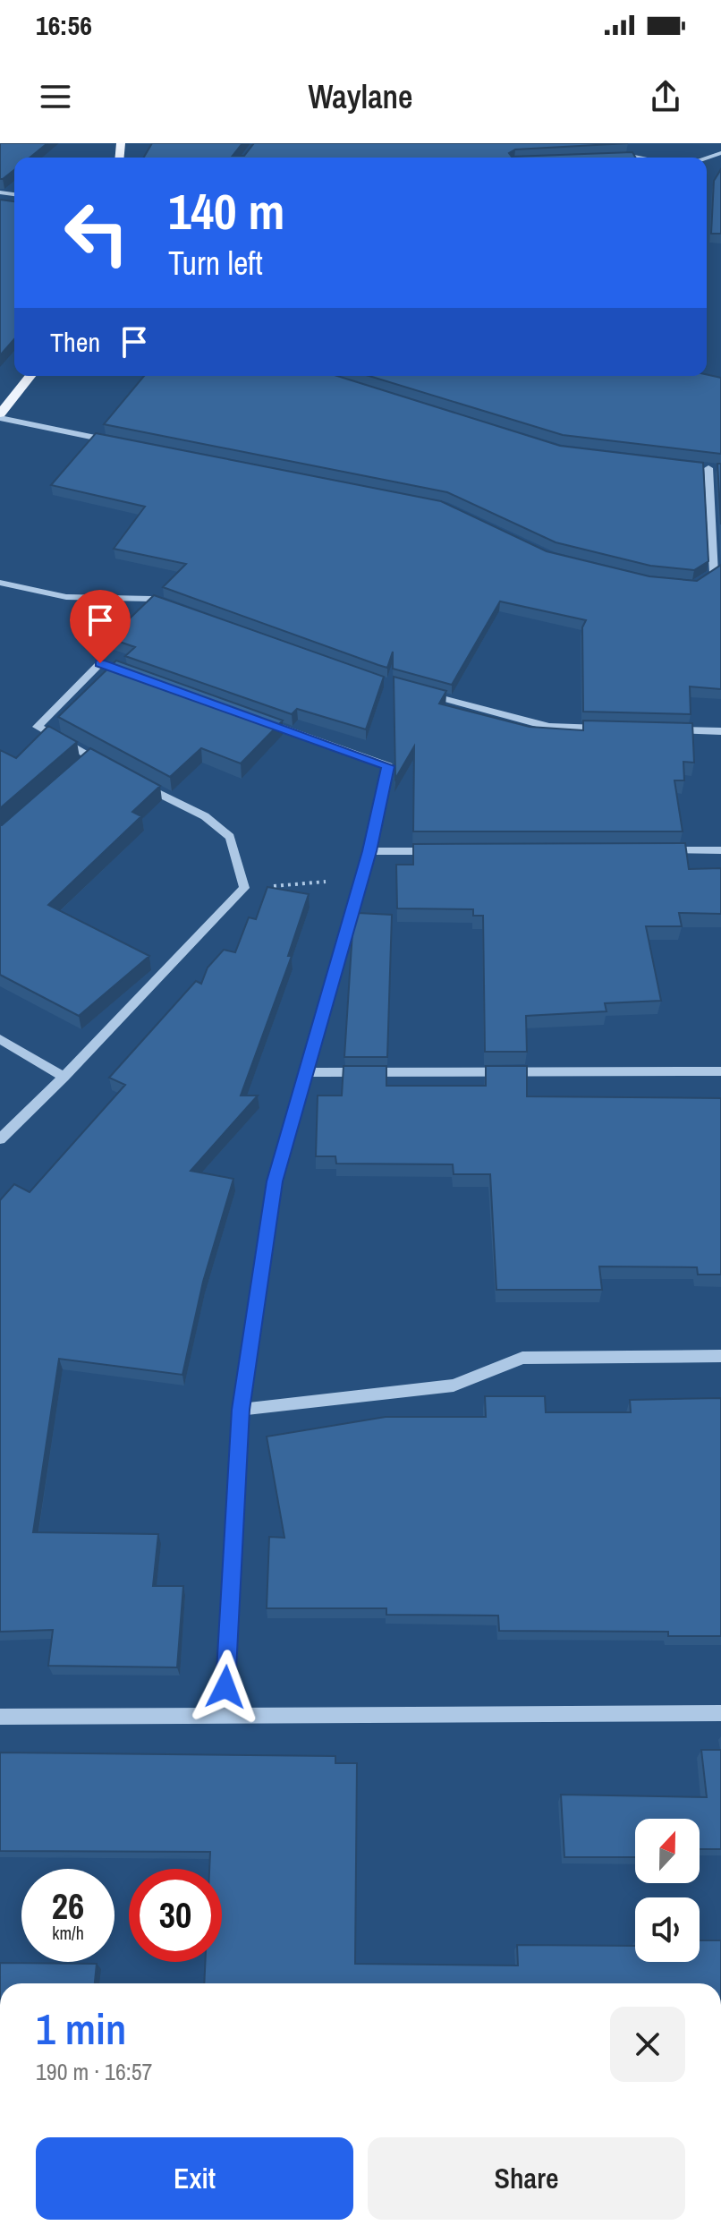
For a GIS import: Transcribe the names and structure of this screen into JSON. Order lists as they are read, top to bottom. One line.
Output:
{"north":"top","page":{"status":"16:56","header":"Waylane","turn":["140 m","Turn left"],"then":"Then","speed":"26 km/h","limit":"30","heading":["1 min","190 m · 16:57"],"buttons":["Exit","Share"]}}
